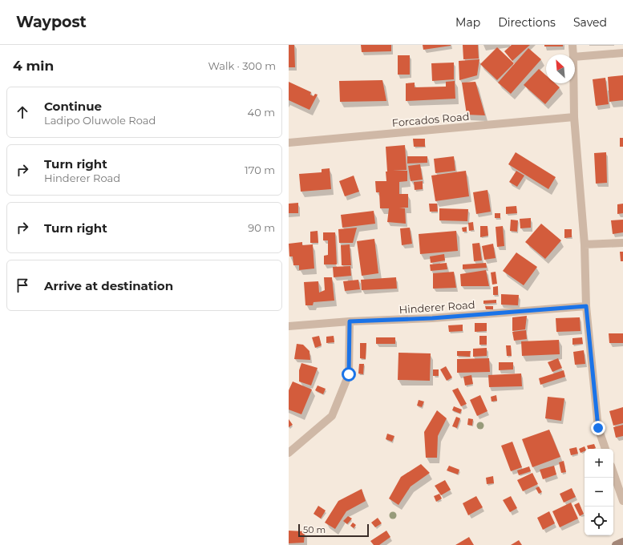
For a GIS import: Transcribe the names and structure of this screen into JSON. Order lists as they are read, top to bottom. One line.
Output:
{"streets":{"street":["Forcados Road","Hinderer Road"]},"scale_bar":"50 m","north":"top left","page":{"header":"Waypost","nav":["Map","Directions","Saved"],"heading":["4 min","Walk · 300 m"],"list":[["Continue","Ladipo Oluwole Road","40 m"],["Turn right","Hinderer Road","170 m"],["Turn right","90 m"],"Arrive at destination"],"map_buttons":["+","−"],"scale":"50 m"}}
